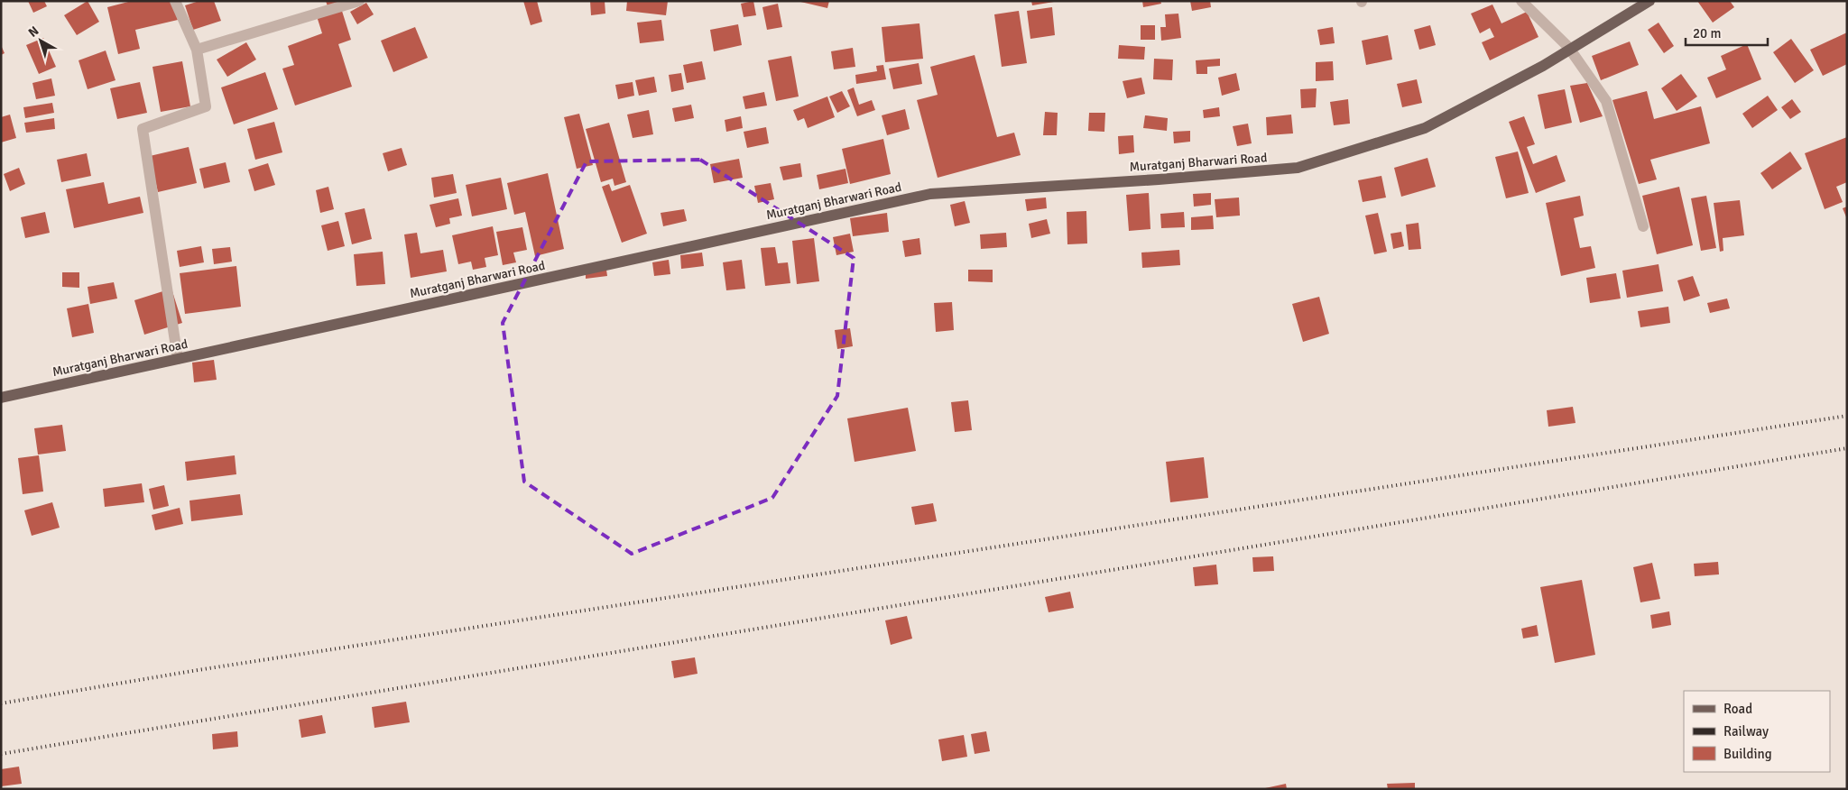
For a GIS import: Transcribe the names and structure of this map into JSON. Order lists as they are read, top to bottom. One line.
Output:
{"streets":{"main road":["Muratganj Bharwari Road"]},"legend":["Road","Railway","Building"],"scale_bar":"20 m","north":"top left"}
